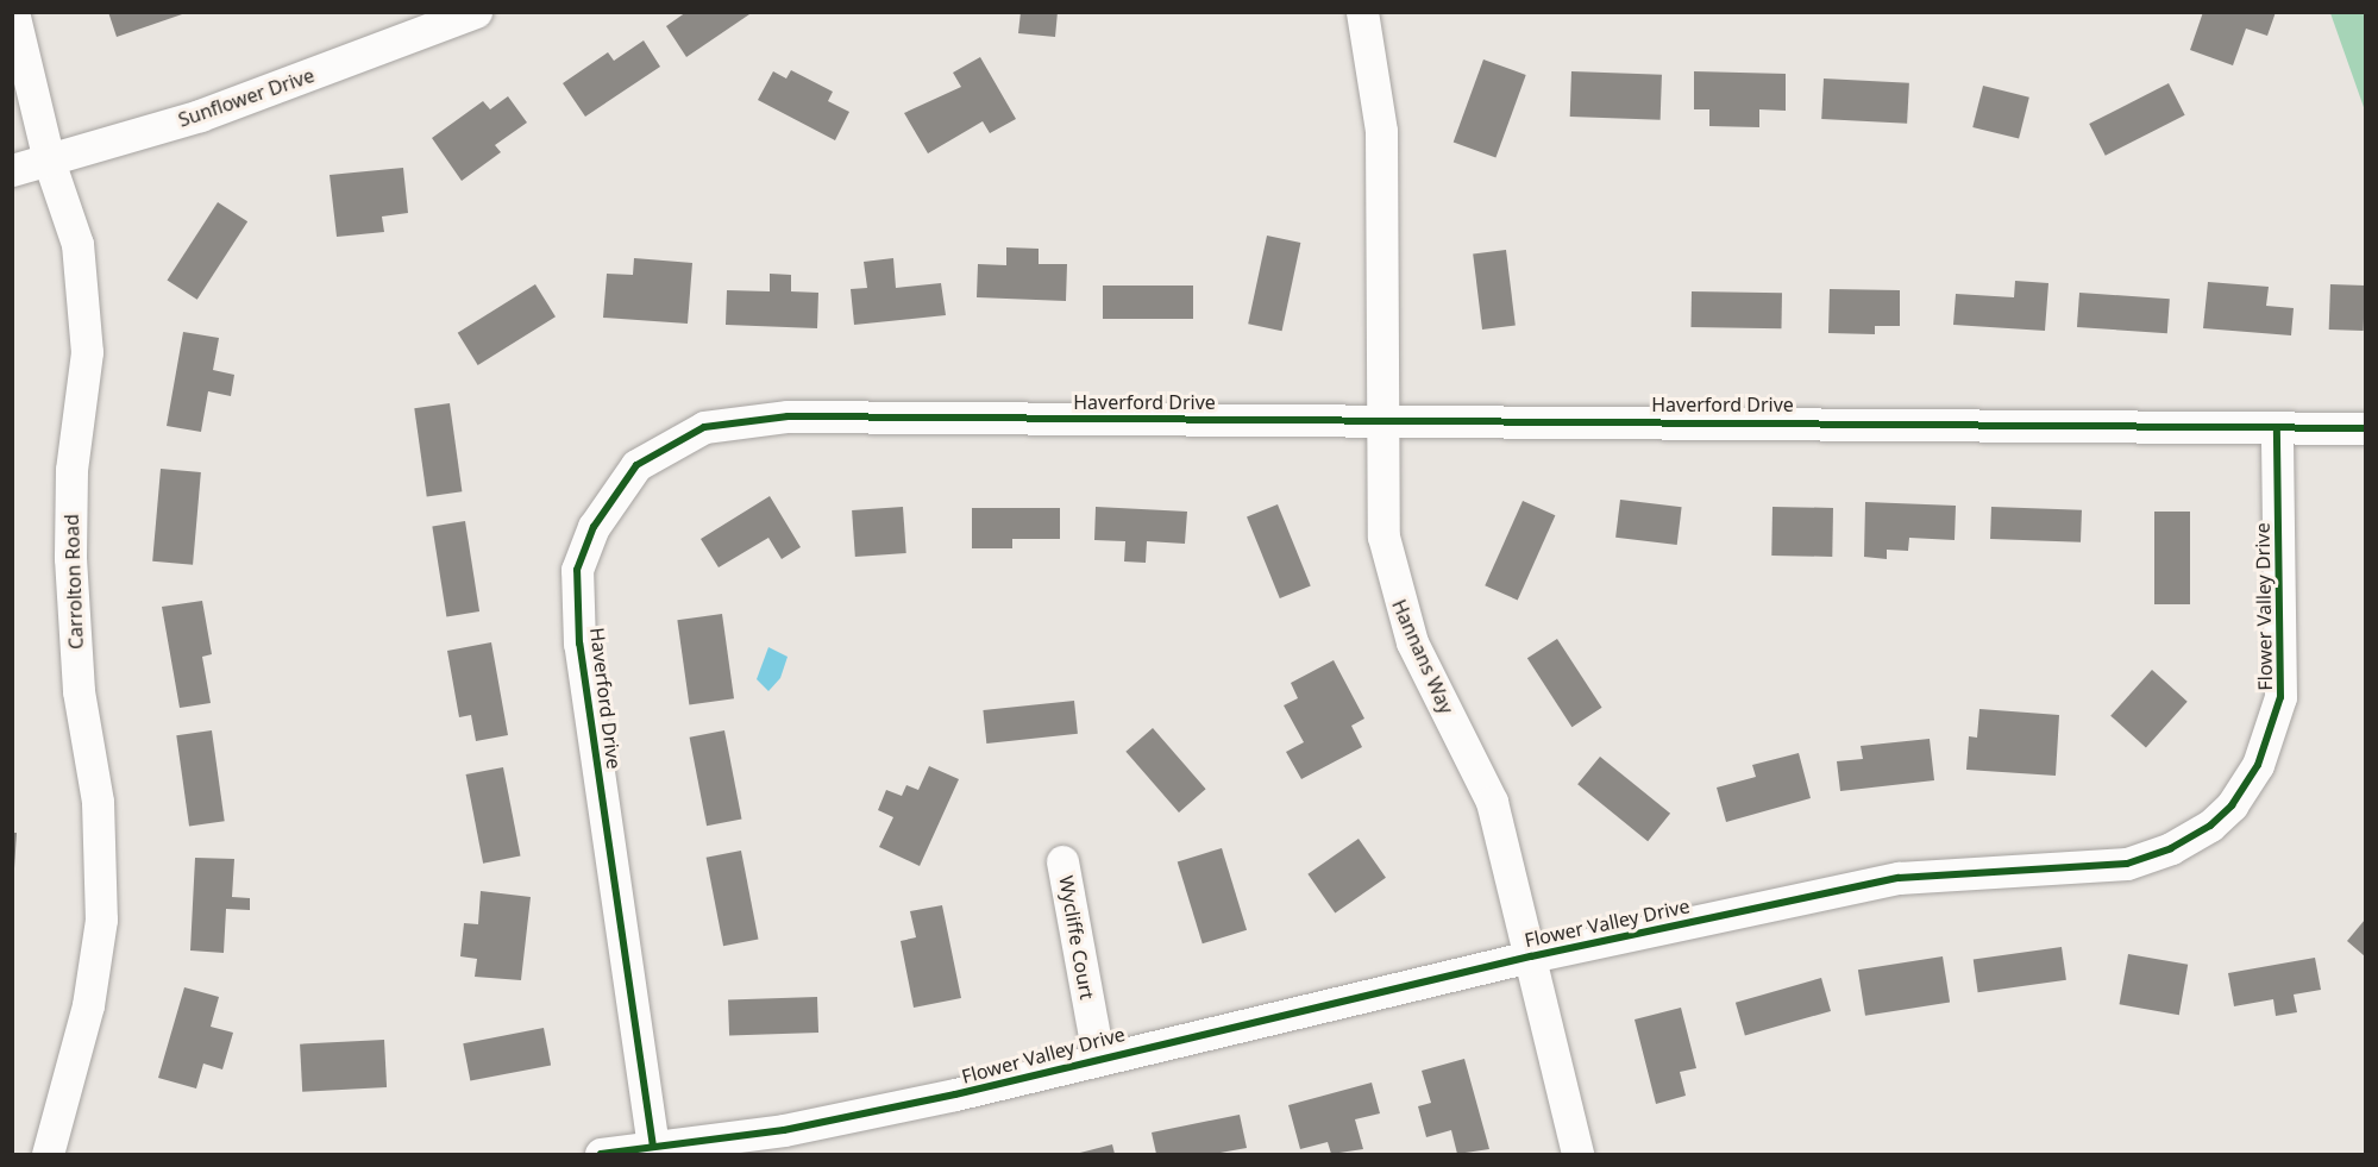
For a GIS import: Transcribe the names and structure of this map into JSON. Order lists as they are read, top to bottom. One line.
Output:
{"streets":{"street":["Sunflower Drive","Haverford Drive","Carrolton Road","Flower Valley Drive","Hannans Way","Wycliffe Court"]},"crossings":[["Sunflower Drive","Carrolton Road"],["Haverford Drive","Flower Valley Drive"],["Haverford Drive","Hannans Way"],["Flower Valley Drive","Hannans Way"],["Flower Valley Drive","Wycliffe Court"]]}
